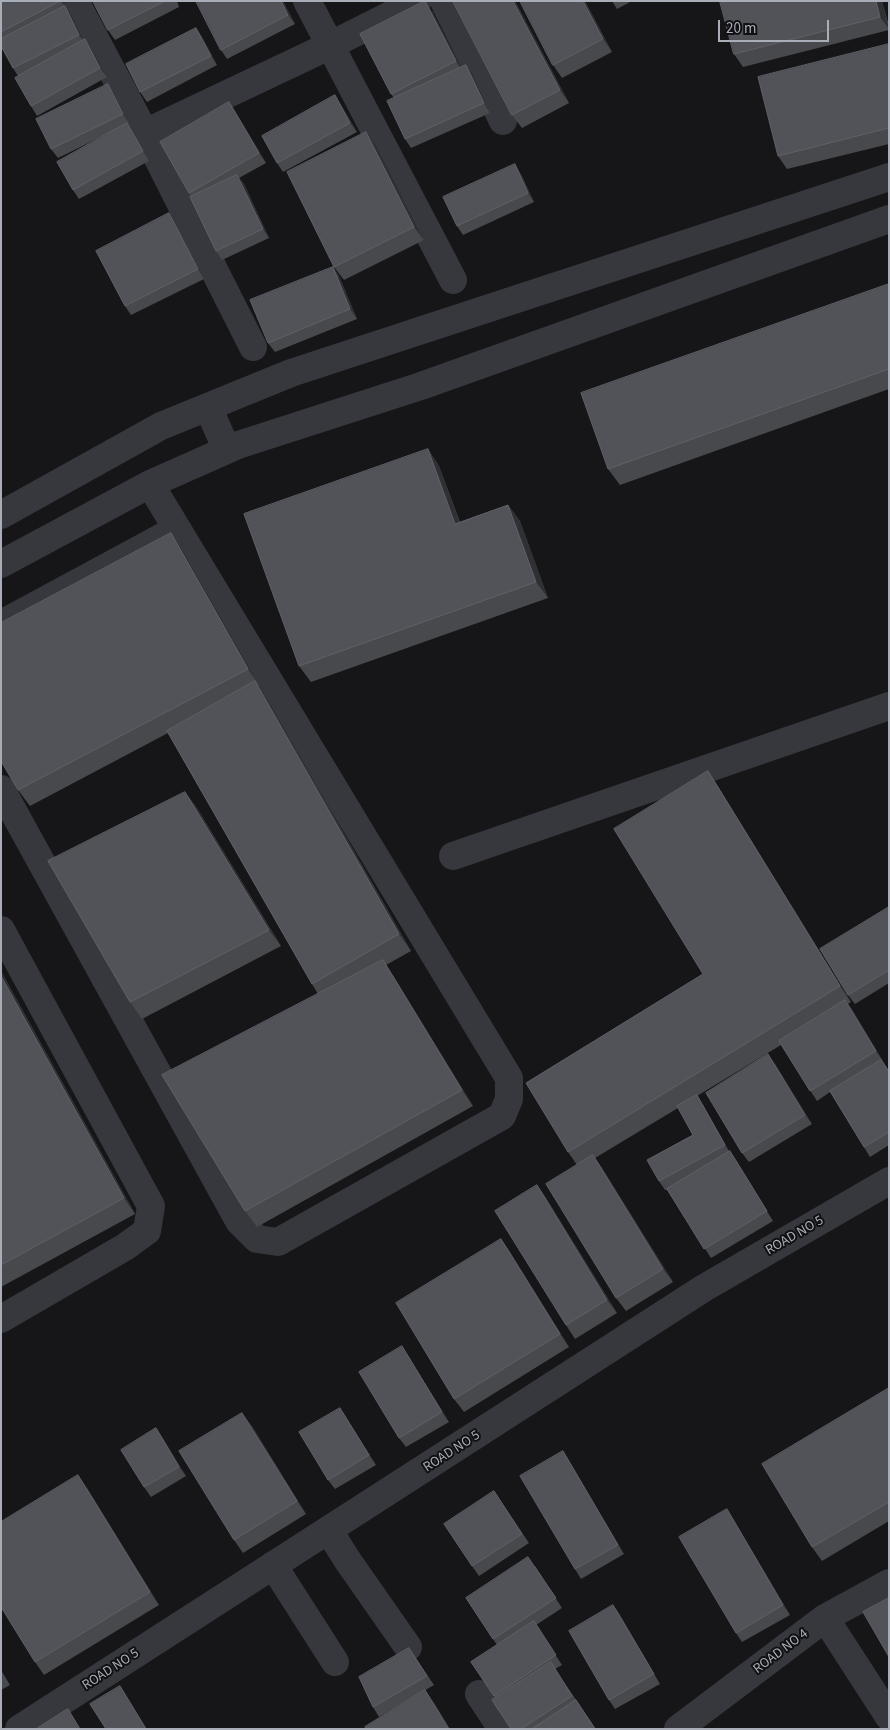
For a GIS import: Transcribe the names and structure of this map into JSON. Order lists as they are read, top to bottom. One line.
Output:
{"streets":{"street":["ROAD NO 5","ROAD NO 4"]},"scale_bar":"20 m"}
